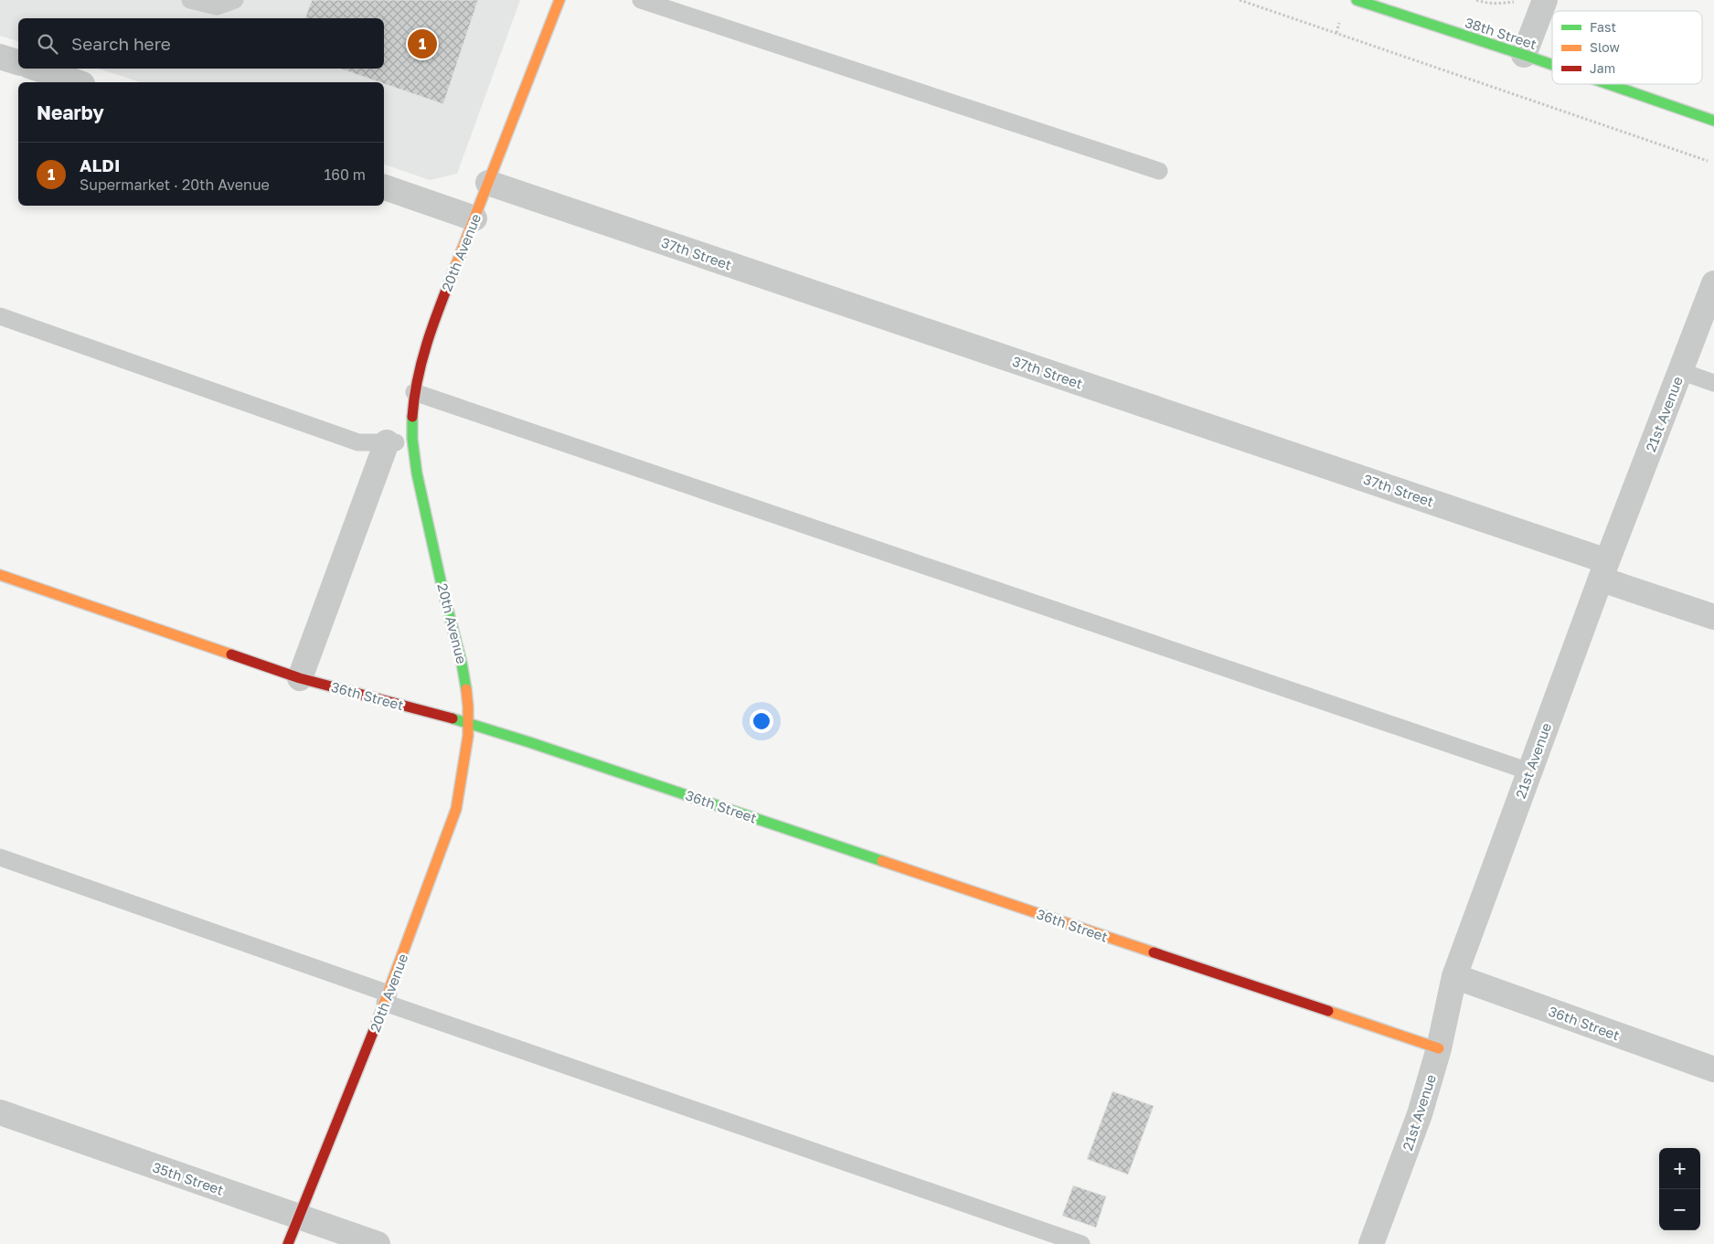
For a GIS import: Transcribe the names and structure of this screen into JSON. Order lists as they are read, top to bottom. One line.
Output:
{"streets":{"street":["38th Street","20th Avenue","37th Street","21st Avenue","36th Street","35th Street"]},"crossings":[["20th Avenue","37th Street"],["20th Avenue","36th Street"],["20th Avenue","35th Street"],["37th Street","21st Avenue"],["21st Avenue","36th Street"]],"legend":["Fast","Slow","Jam"],"page":{"search":"Search here","pins":"1","heading":"Nearby","list":[{"mark":"1","name":"ALDI","note":"Supermarket · 20th Avenue","value":"160 m"}],"map_buttons":["+","−"]}}
